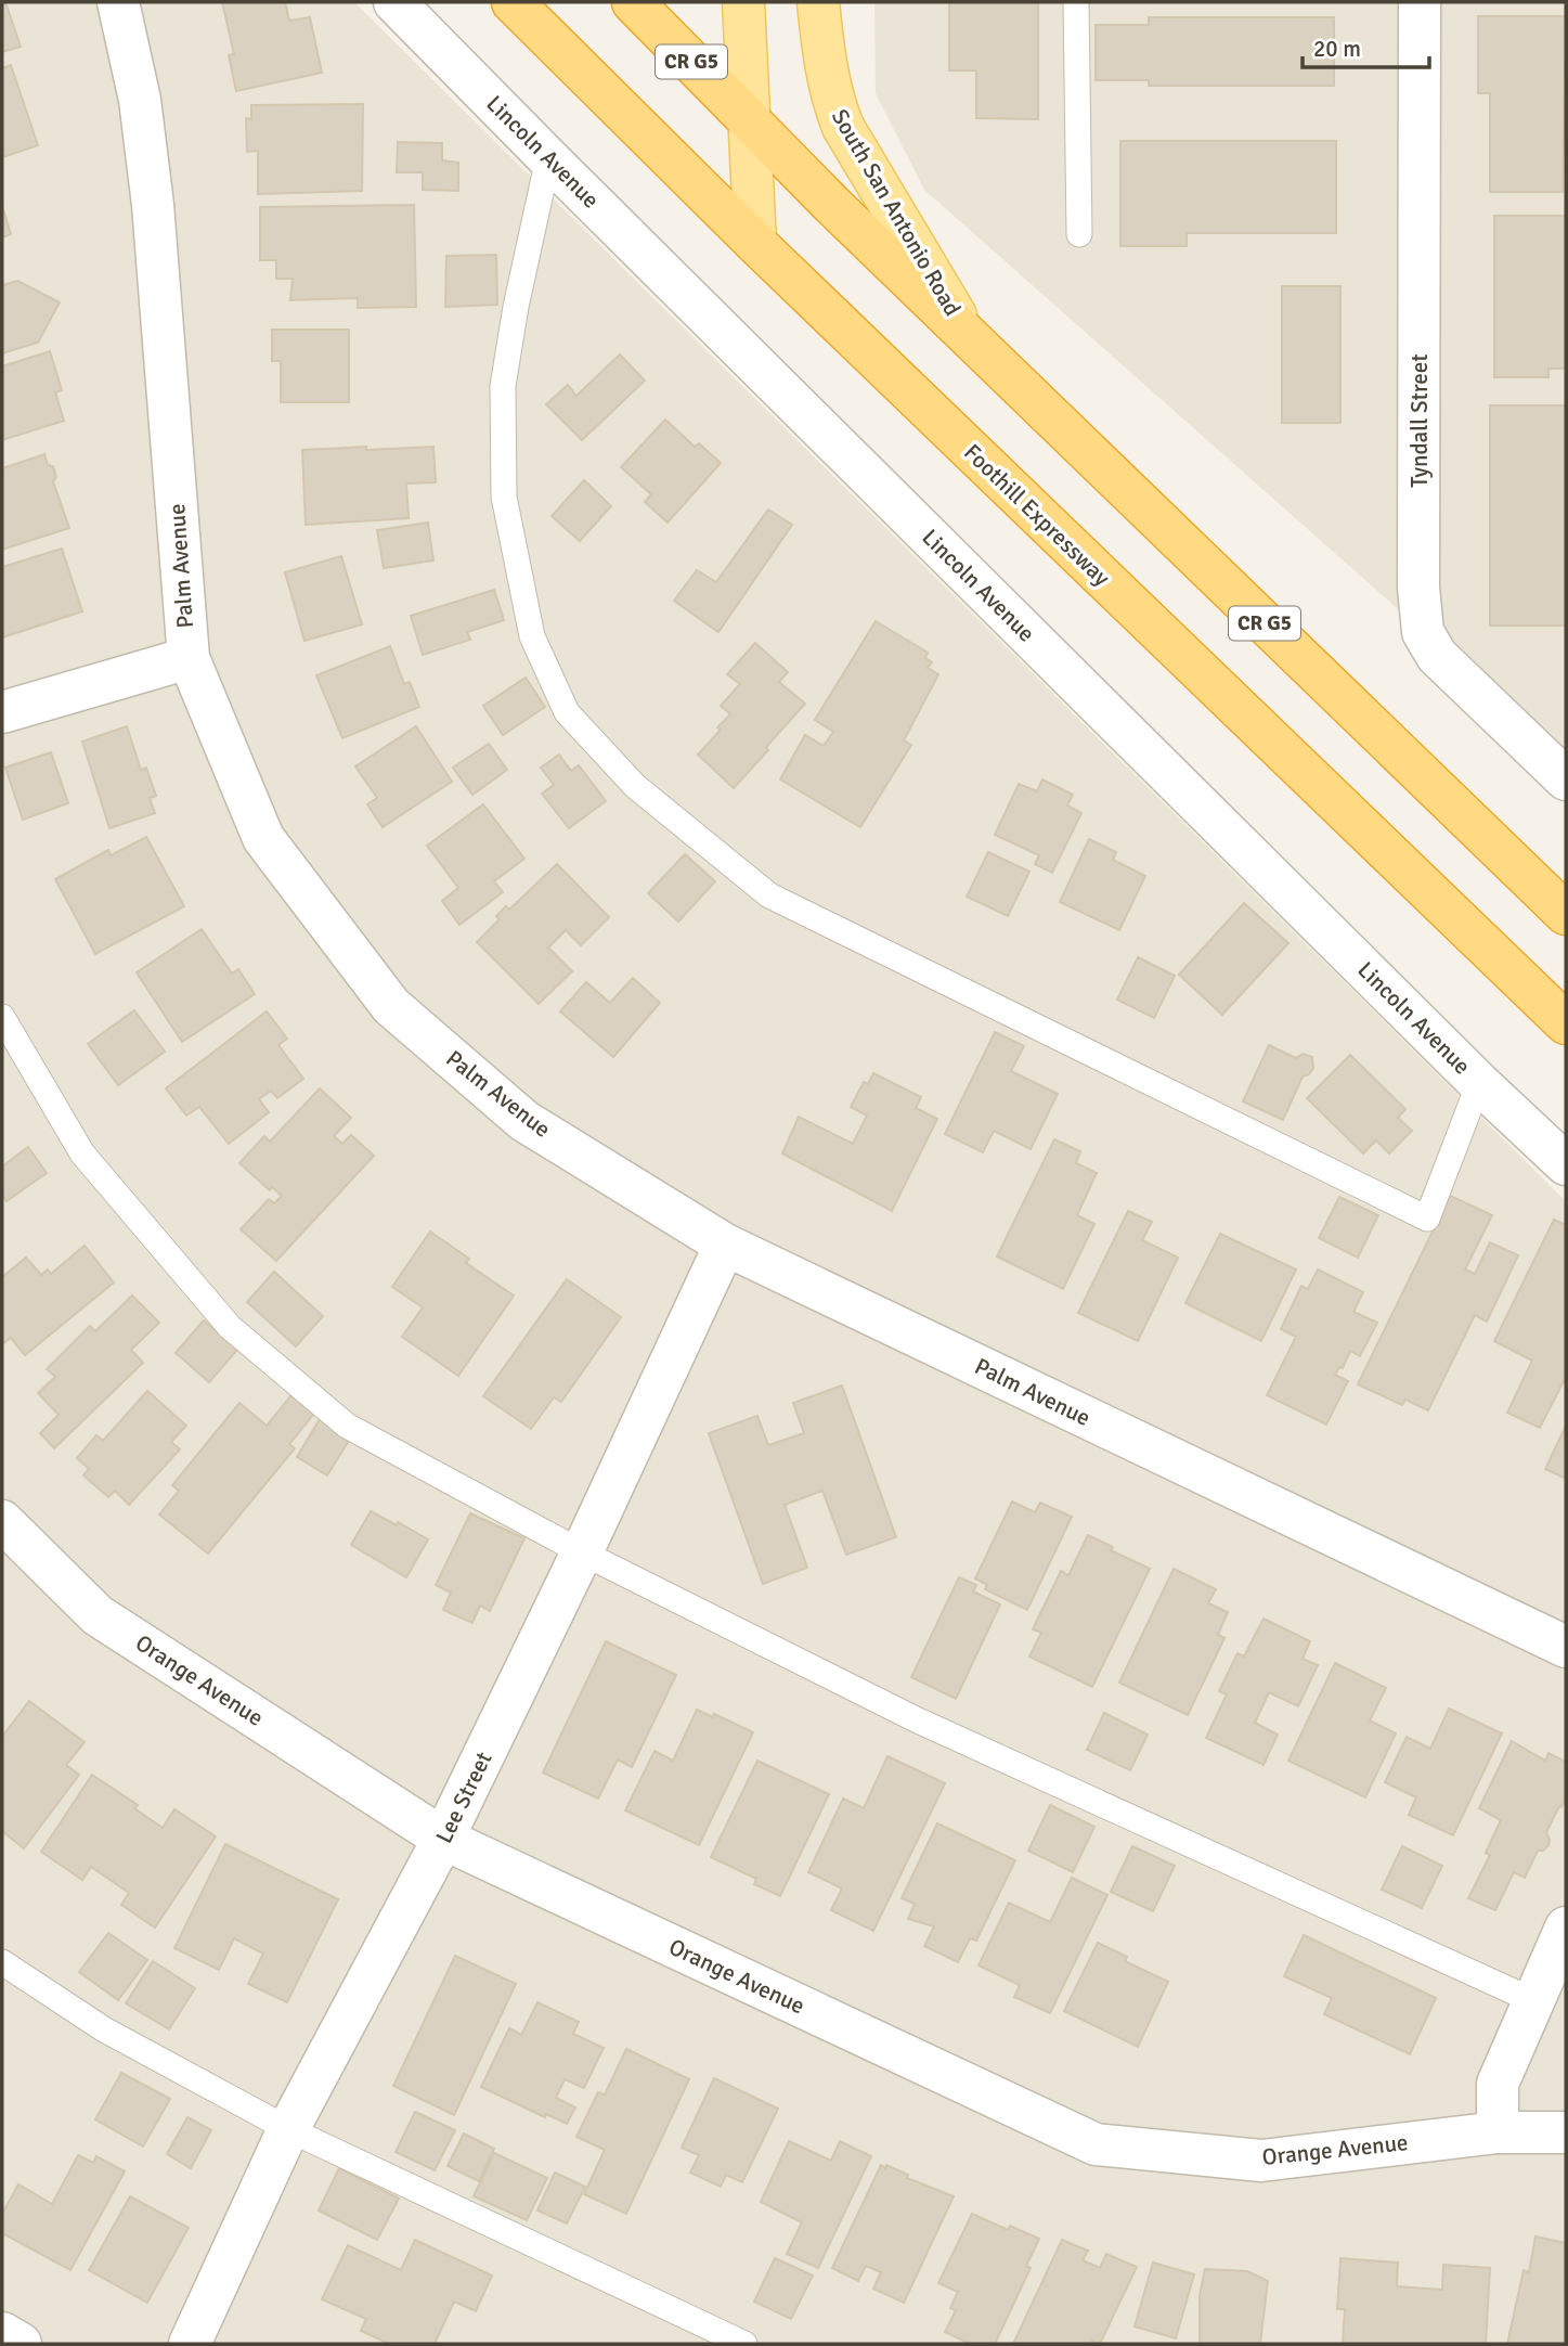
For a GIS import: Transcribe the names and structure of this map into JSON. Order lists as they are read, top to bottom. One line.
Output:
{"streets":{"highway":["CR G5","Foothill Expressway"],"main road":["South San Antonio Road"],"street":["Lincoln Avenue","Tyndall Street","Palm Avenue","Orange Avenue","Lee Street"]},"crossings":[["CR G5","South San Antonio Road"],["Palm Avenue","Lee Street"],["Orange Avenue","Lee Street"]],"scale_bar":"20 m"}
